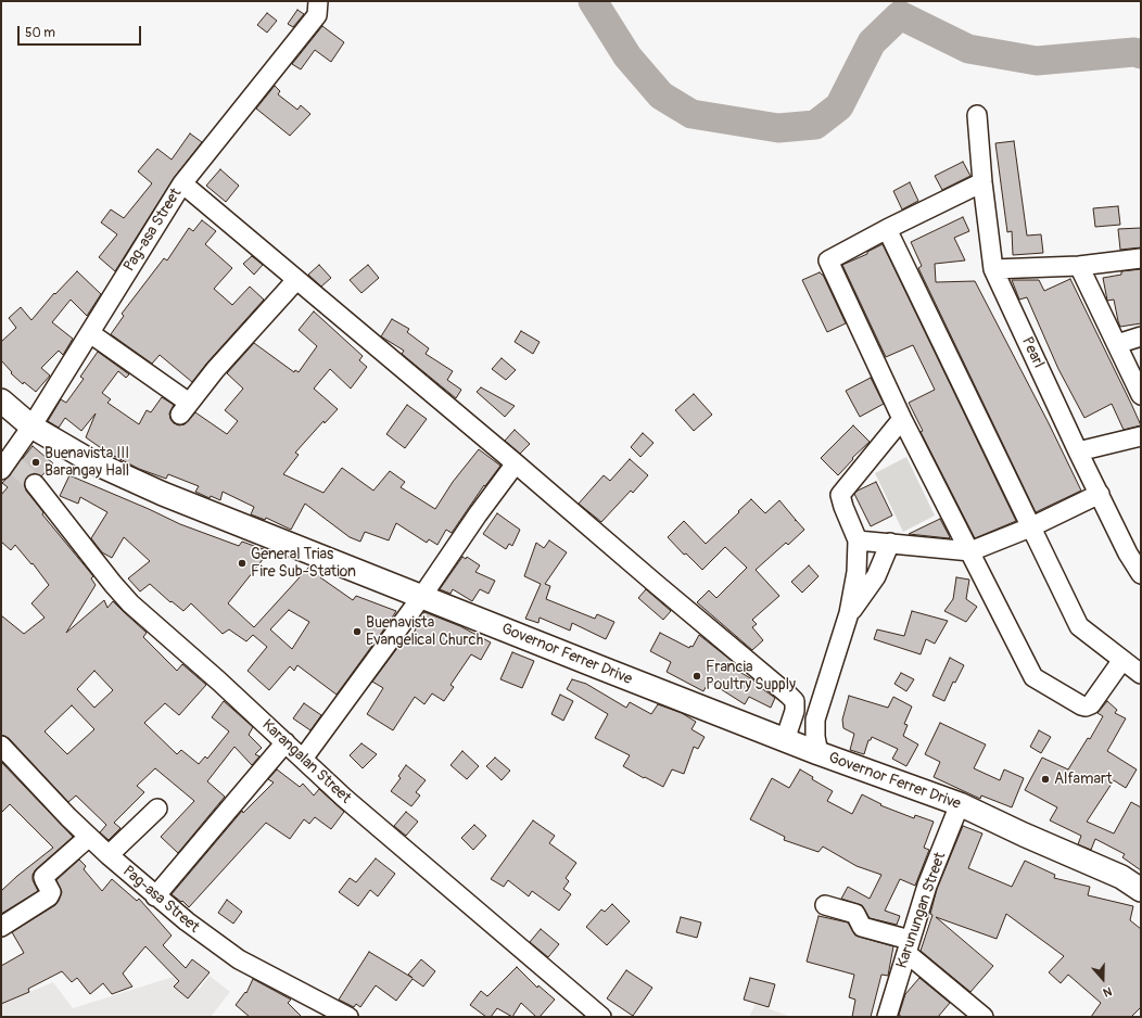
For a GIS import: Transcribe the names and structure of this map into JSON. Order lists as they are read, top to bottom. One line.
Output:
{"streets":{"main road":["Governor Ferrer Drive"],"street":["Pag-asa Street","Pearl","Karangalan Street","Karunungan Street"]},"crossings":[["Pag-asa Street","Governor Ferrer Drive"],["Governor Ferrer Drive","Karunungan Street"]],"places":["Buenavista III Barangay Hall","General Trias Fire Sub-Station","Buenavista Evangelical Church","Francia Poultry Supply","Alfamart"],"scale_bar":"50 m","north":"bottom"}
